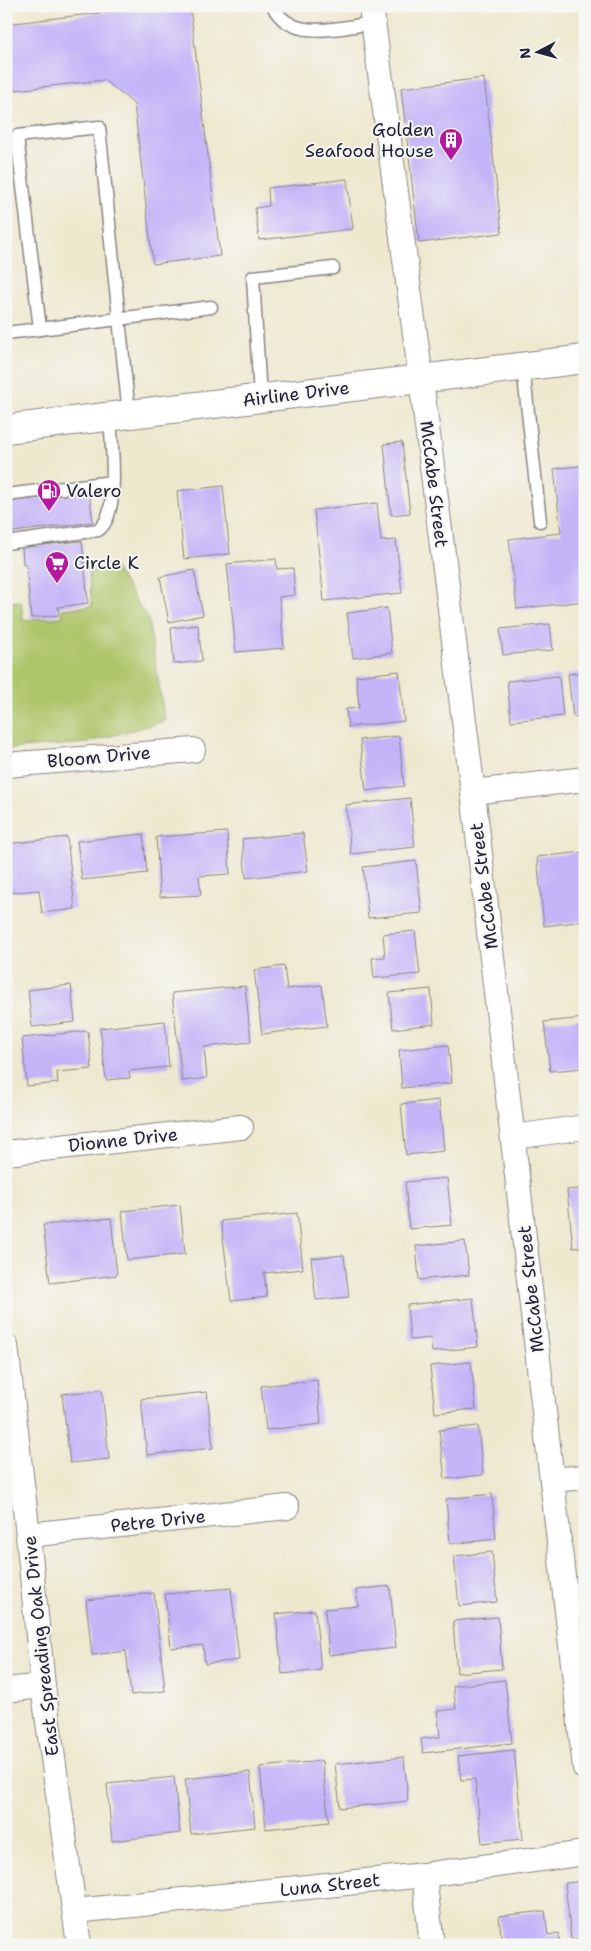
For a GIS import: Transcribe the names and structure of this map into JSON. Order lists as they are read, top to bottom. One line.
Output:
{"streets":{"main road":["Airline Drive"],"street":["McCabe Street","Bloom Drive","Dionne Drive","Petre Drive","East Spreading Oak Drive","Luna Street"]},"crossings":[["Airline Drive","McCabe Street"],["Petre Drive","East Spreading Oak Drive"],["East Spreading Oak Drive","Luna Street"]],"places":{"building":["Golden Seafood House"],"fuel station":["Valero"],"supermarket":["Circle K"]},"north":"left"}
